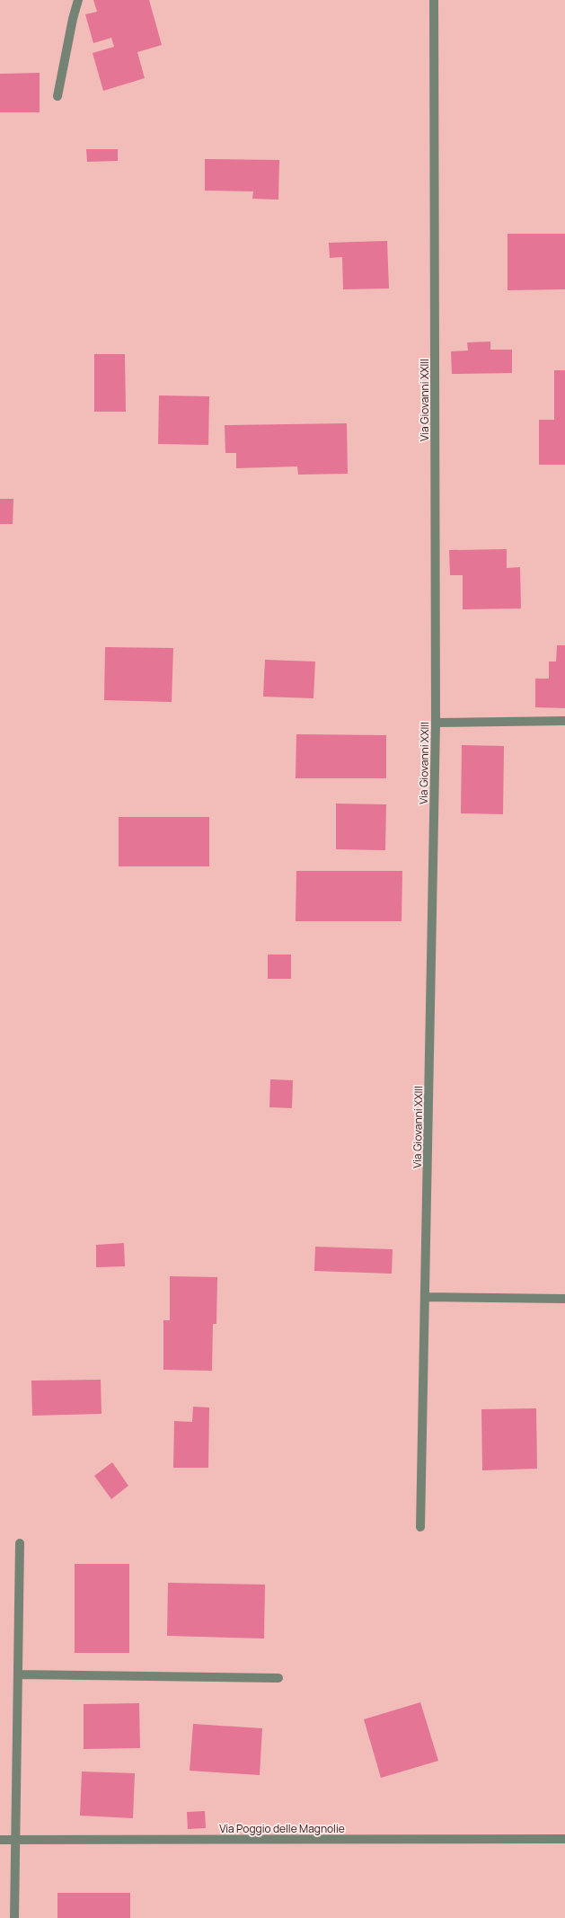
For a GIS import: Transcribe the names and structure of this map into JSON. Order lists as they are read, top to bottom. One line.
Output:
{"streets":{"street":["Via Giovanni XXIII","Via Poggio delle Magnolie"]}}
